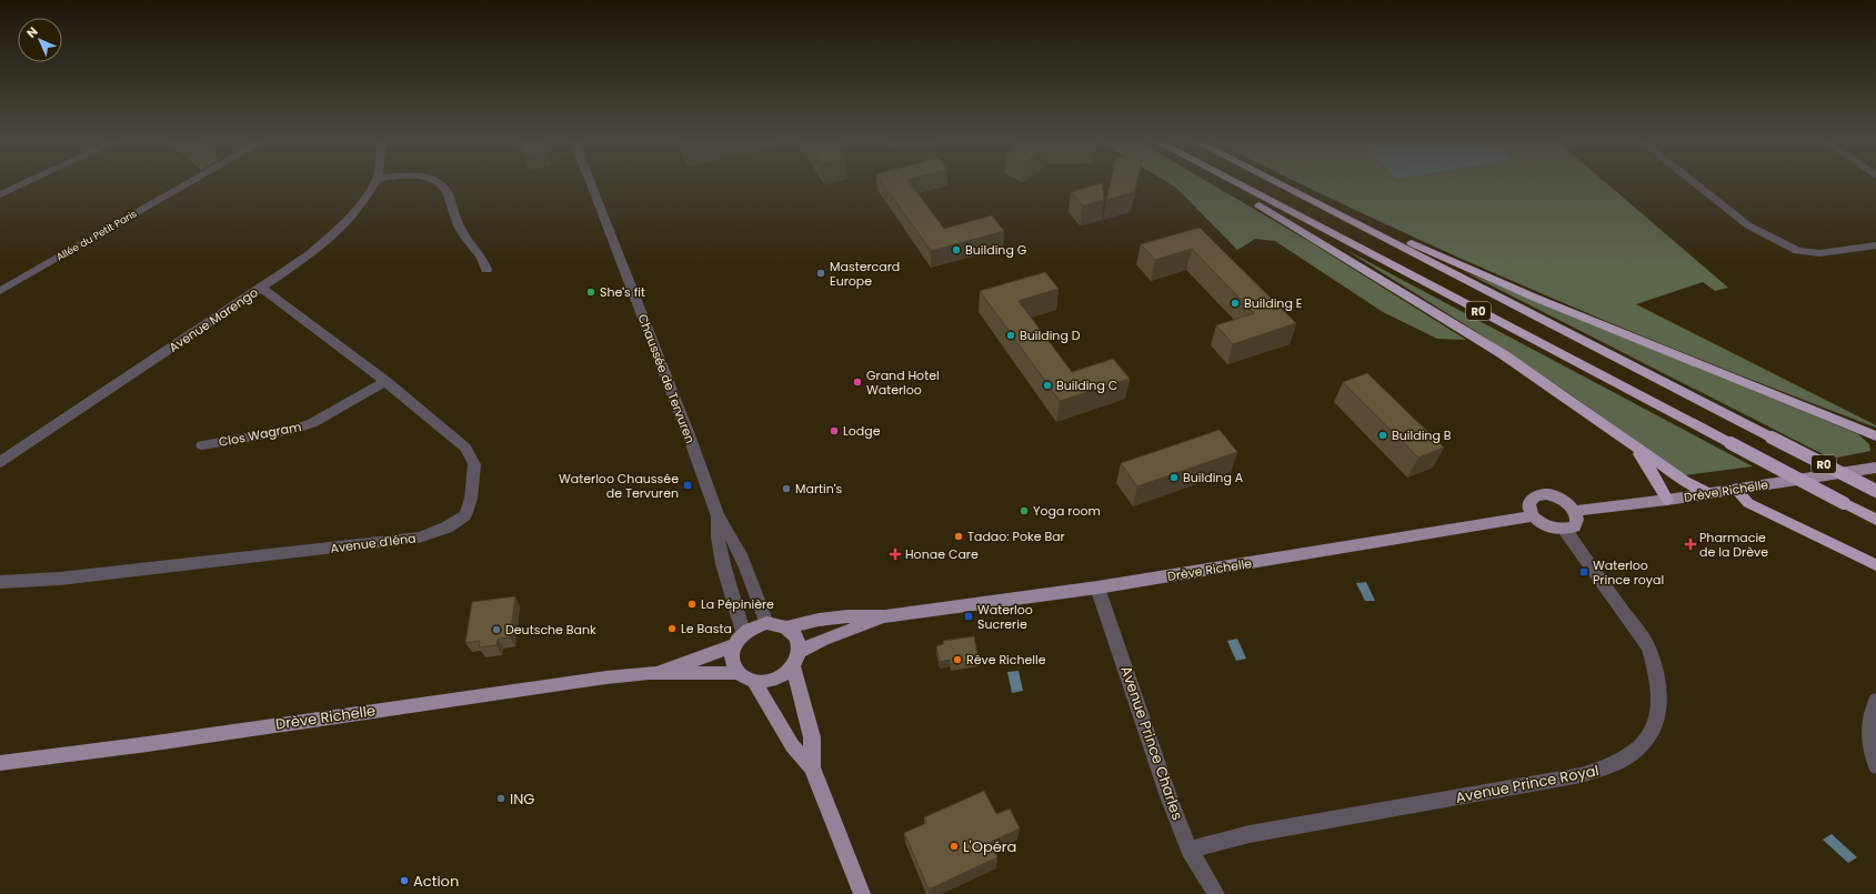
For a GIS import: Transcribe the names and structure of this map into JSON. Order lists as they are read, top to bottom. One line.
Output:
{"streets":{"highway":["R0"],"main road":["Drève Richelle"],"street":["Allée du Petit Paris","Avenue Marengo","Chaussée de Tervuren","Clos Wagram","Avenue d'Iéna","Avenue Prince Charles","Avenue Prince Royal"]},"crossings":[["Avenue Marengo","Avenue d'Iéna"],["Chaussée de Tervuren","Drève Richelle"],["Clos Wagram","Avenue d'Iéna"],["Drève Richelle","Avenue Prince Charles"],["Drève Richelle","Avenue Prince Royal"],["Avenue Prince Charles","Avenue Prince Royal"]],"places":{"other":["Building G","Mastercard Europe","She's fit","Building E","Building D","Grand Hotel Waterloo","Building C","Lodge","Building B","Building A","Martin's","Yoga room","Tadao: Poke Bar","La Pépinière","Le Basta","Deutsche Bank","Rêve Richelle","ING","L'Opéra","Action"],"transit":["Waterloo Chaussée de Tervuren","Waterloo Prince royal","Waterloo Sucrerie"],"health":["Pharmacie de la Drève","Honae Care"]},"north":"top left"}
